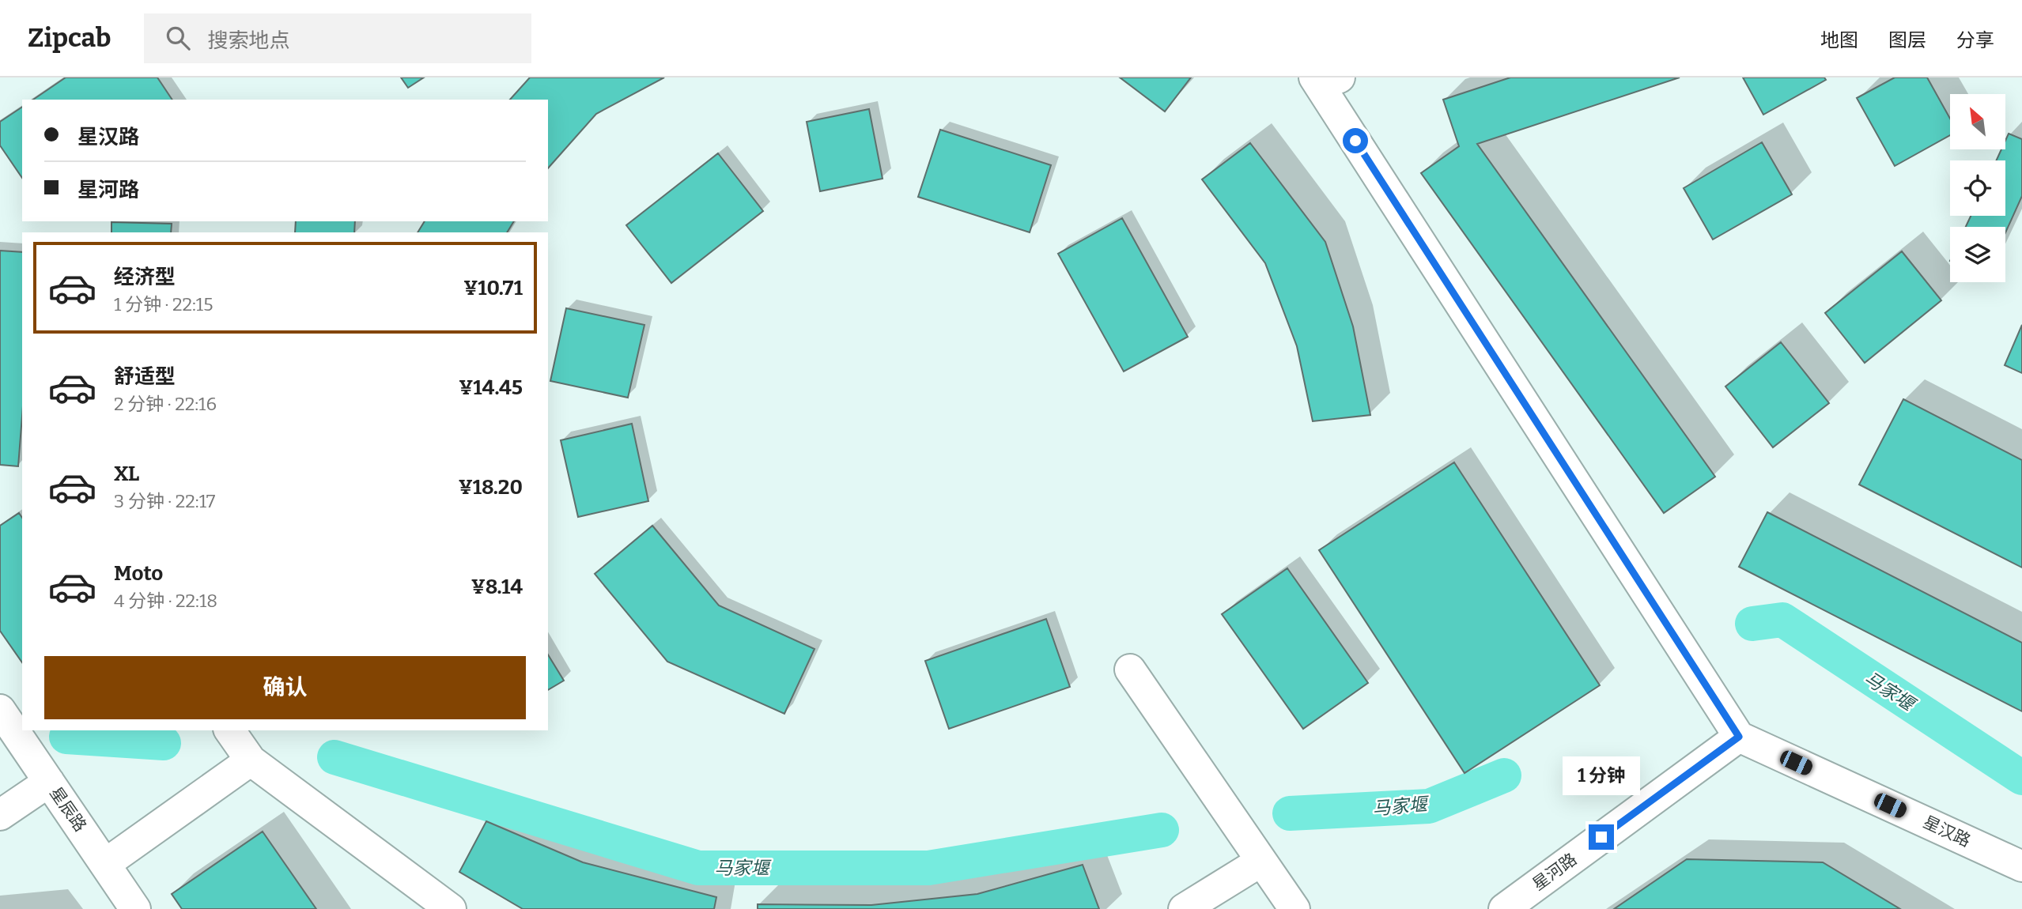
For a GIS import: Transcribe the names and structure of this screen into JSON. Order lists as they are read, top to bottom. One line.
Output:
{"streets":{"street":["星辰路","星汉路","星河路"]},"crossings":[["星汉路","星河路"]],"water":["马家堰"],"north":"top left","page":{"header":"Zipcab","search":"搜索地点","nav":["地图","图层","分享"],"banner":["星汉路","星河路"],"list":[{"name":"经济型","note":"1 分钟 · 22:15","value":"¥10.71"},{"name":"舒适型","note":"2 分钟 · 22:16","value":"¥14.45"},{"name":"XL","note":"3 分钟 · 22:17","value":"¥18.20"},{"name":"Moto","note":"4 分钟 · 22:18","value":"¥8.14"}],"buttons":"确认","bubble":"1 分钟"}}
